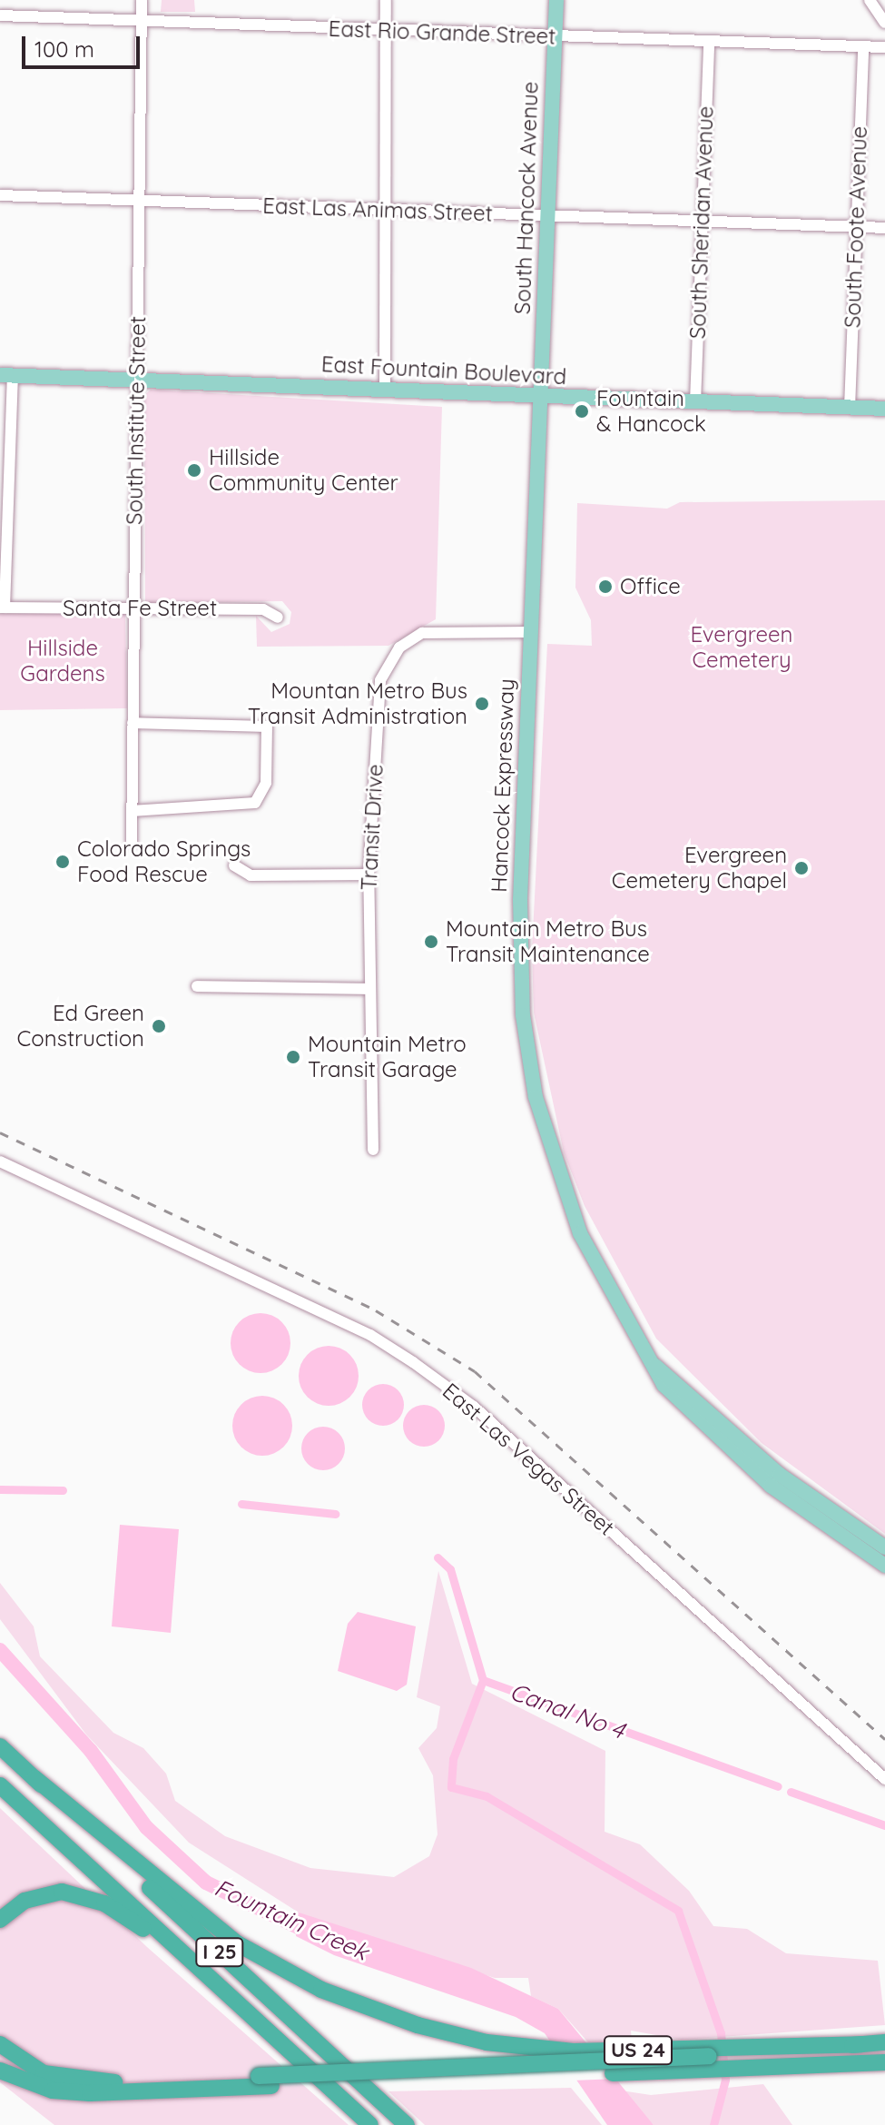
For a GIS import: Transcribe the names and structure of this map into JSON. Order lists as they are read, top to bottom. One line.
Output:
{"streets":{"highway":["I 25","US 24"],"main road":["South Hancock Avenue","East Fountain Boulevard","Hancock Expressway"],"street":["East Rio Grande Street","East Las Animas Street","South Sheridan Avenue","South Foote Avenue","South Institute Street","Santa Fe Street","Transit Drive","East Las Vegas Street"]},"crossings":[["East Rio Grande Street","South Hancock Avenue"],["East Rio Grande Street","South Sheridan Avenue"],["East Rio Grande Street","South Foote Avenue"],["East Rio Grande Street","South Institute Street"],["South Hancock Avenue","East Las Animas Street"],["South Hancock Avenue","East Fountain Boulevard"],["South Hancock Avenue","Hancock Expressway"],["East Las Animas Street","South Sheridan Avenue"],["East Las Animas Street","South Foote Avenue"],["East Las Animas Street","South Institute Street"],["South Sheridan Avenue","East Fountain Boulevard"],["South Foote Avenue","East Fountain Boulevard"],["East Fountain Boulevard","South Institute Street"],["East Fountain Boulevard","Hancock Expressway"],["South Institute Street","Santa Fe Street"],["Hancock Expressway","Transit Drive"],["I 25","US 24"]],"water":["Canal No 4","Fountain Creek"],"parks":["Evergreen Cemetery","Hillside Gardens"],"places":["Fountain & Hancock","Hillside Community Center","Office","Mountan Metro Bus Transit Administration","Colorado Springs Food Rescue","Evergreen Cemetery Chapel","Mountain Metro Bus Transit Maintenance","Ed Green Construction","Mountain Metro Transit Garage"],"scale_bar":"100 m"}
